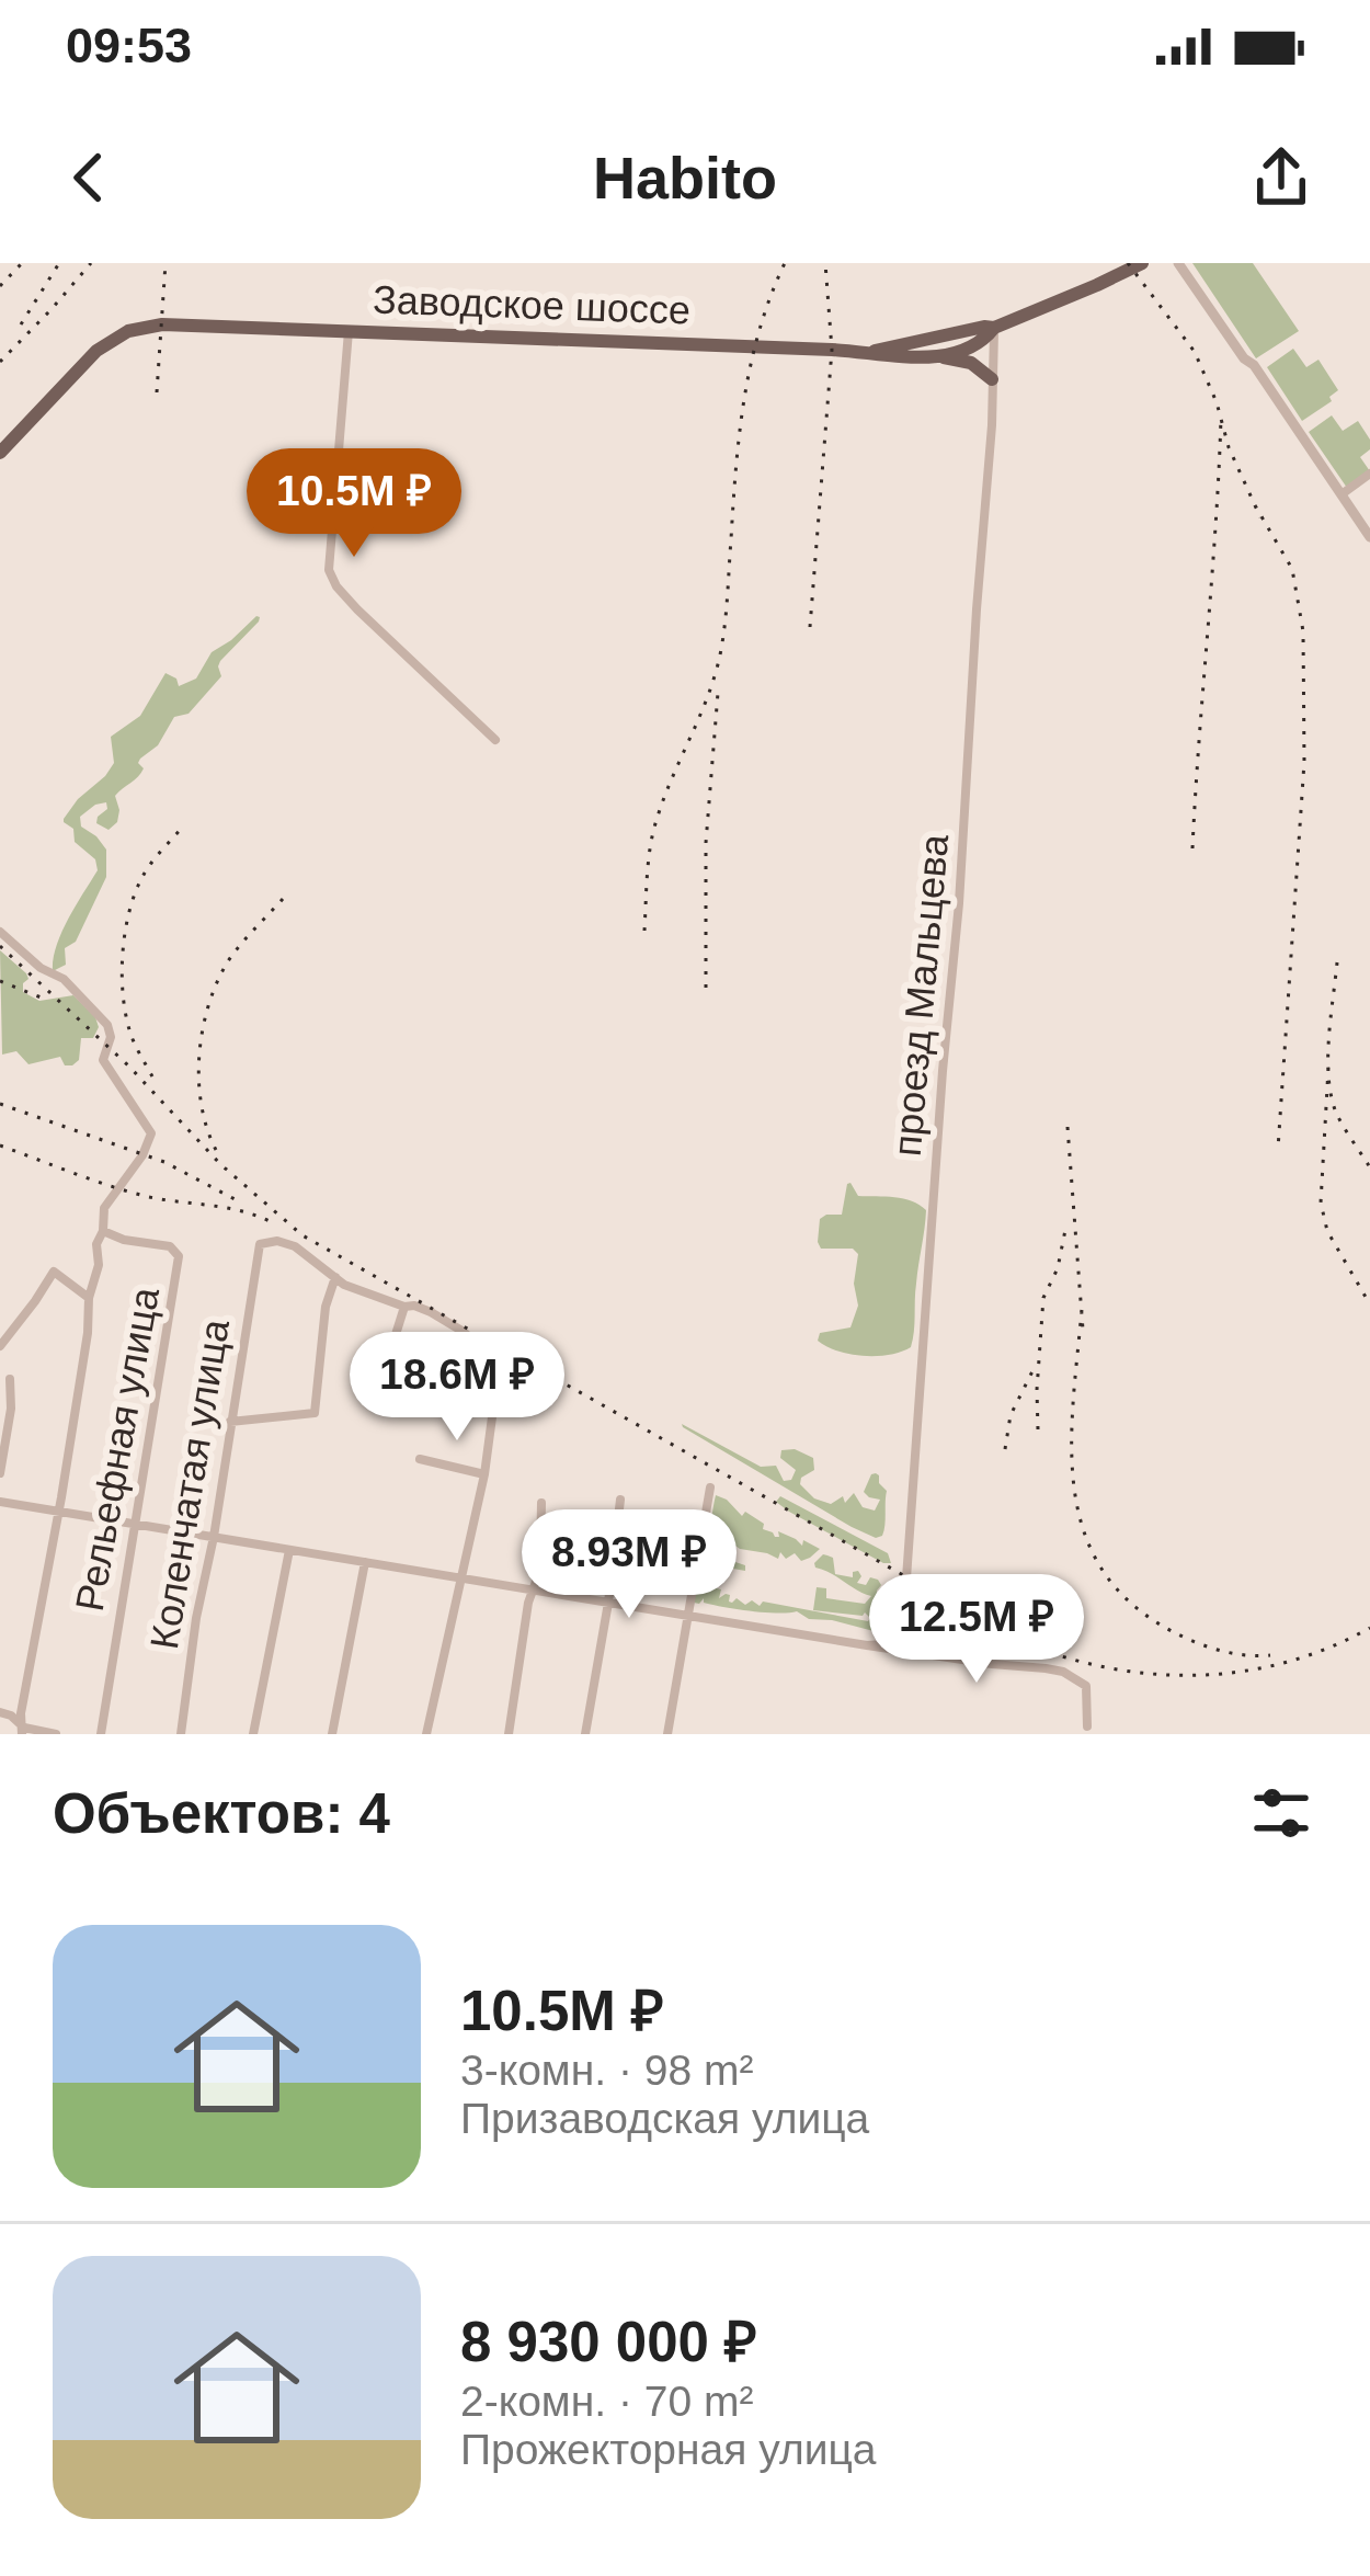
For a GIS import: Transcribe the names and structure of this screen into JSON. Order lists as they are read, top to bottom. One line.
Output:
{"streets":{"main road":["Заводское шоссе"],"street":["проезд Мальцева","Рельефная улица","Коленчатая улица"]},"crossings":[["Заводское шоссе","проезд Мальцева"]],"page":{"status":"09:53","header":"Habito","price":["10.5M ₽","18.6M ₽","8.93M ₽","12.5M ₽"],"heading":"Объектов: 4","list":[{"name":"10.5M ₽","note":"3-комн. · 98 m² · Призаводская улица"},{"name":"8 930 000 ₽","note":"2-комн. · 70 m² · Прожекторная улица"}]}}
